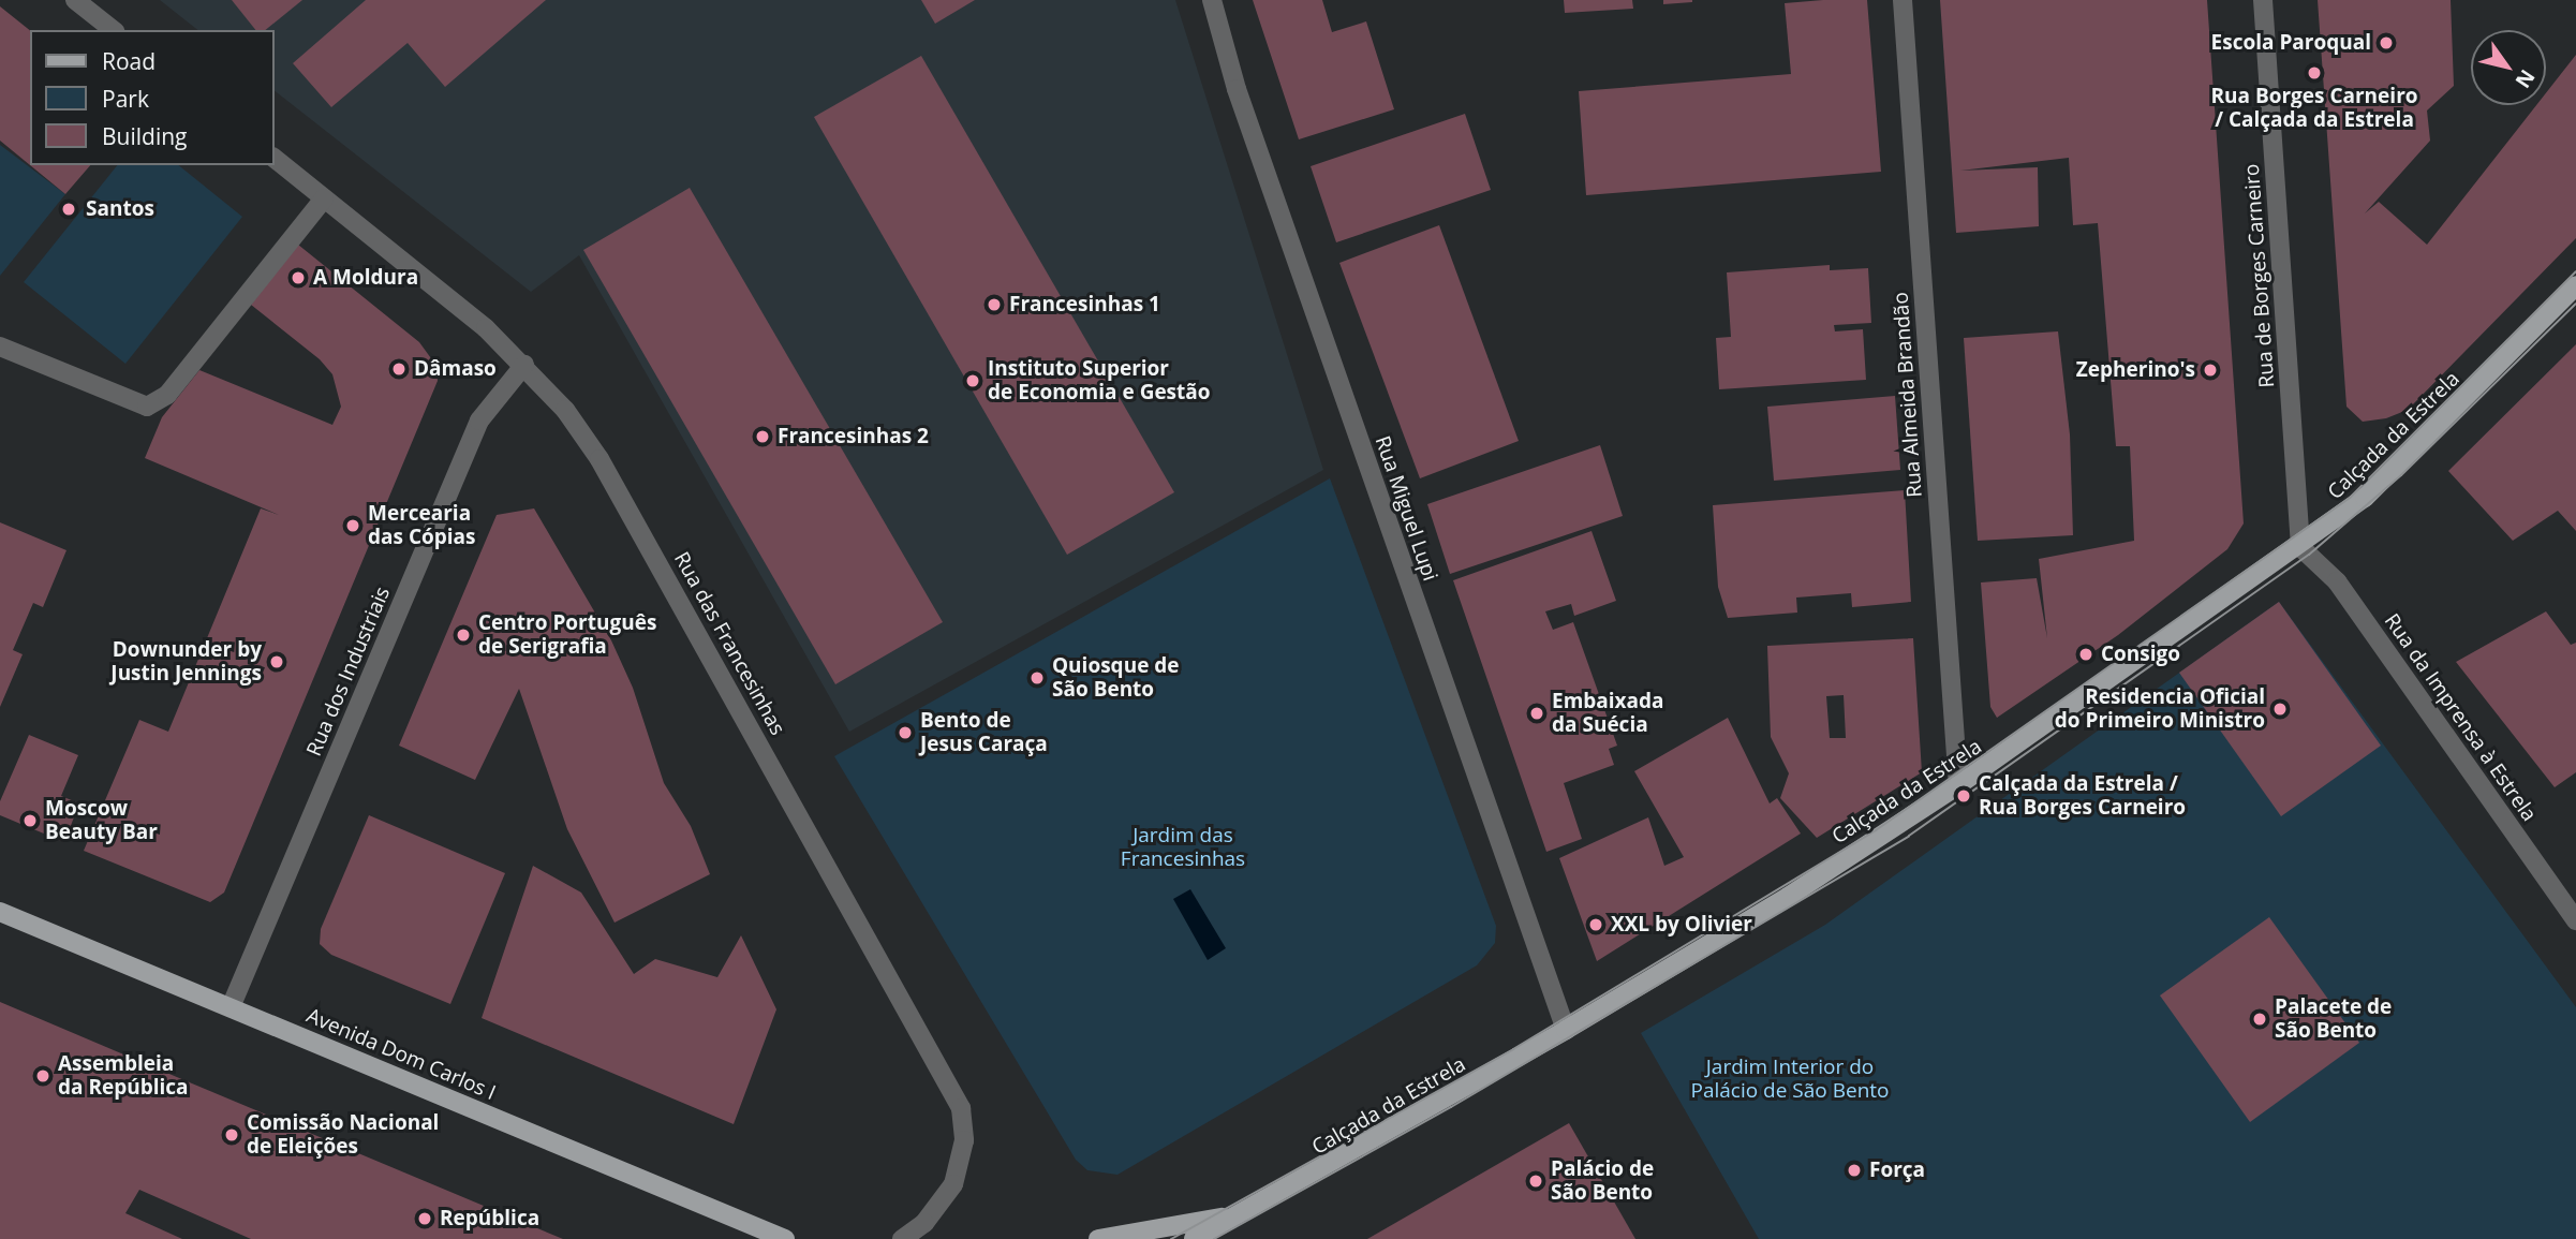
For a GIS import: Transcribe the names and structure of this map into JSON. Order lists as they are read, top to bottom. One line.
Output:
{"streets":{"main road":["Calçada da Estrela","Avenida Dom Carlos I"],"street":["Rua de Borges Carneiro","Rua Almeida Brandão","Rua Miguel Lupi","Rua das Francesinhas","Rua dos Industriais","Rua da Imprensa à Estrela"]},"crossings":[["Rua de Borges Carneiro","Calçada da Estrela"],["Rua de Borges Carneiro","Rua da Imprensa à Estrela"],["Rua Almeida Brandão","Calçada da Estrela"],["Calçada da Estrela","Rua Miguel Lupi"],["Calçada da Estrela","Rua da Imprensa à Estrela"],["Rua das Francesinhas","Rua dos Industriais"],["Rua dos Industriais","Avenida Dom Carlos I"]],"parks":["Jardim das Francesinhas","Jardim Interior do Palácio de São Bento"],"places":["Escola Paroqual","Rua Borges Carneiro / Calçada da Estrela","Santos","A Moldura","Francesinhas 1","Dâmaso","Zepherino's","Instituto Superior de Economia e Gestão","Francesinhas 2","Mercearia das Cópias","Centro Português de Serigrafia","Consigo","Downunder by Justin Jennings","Quiosque de São Bento","Residencia Oficial do Primeiro Ministro","Embaixada da Suécia","Bento de Jesus Caraça","Calçada da Estrela / Rua Borges Carneiro","Moscow Beauty Bar","XXL by Olivier","Palacete de São Bento","Assembleia da República","Comissão Nacional de Eleições","Força","Palácio de São Bento","República"],"legend":["Road","Park","Building"],"north":"bottom right"}
